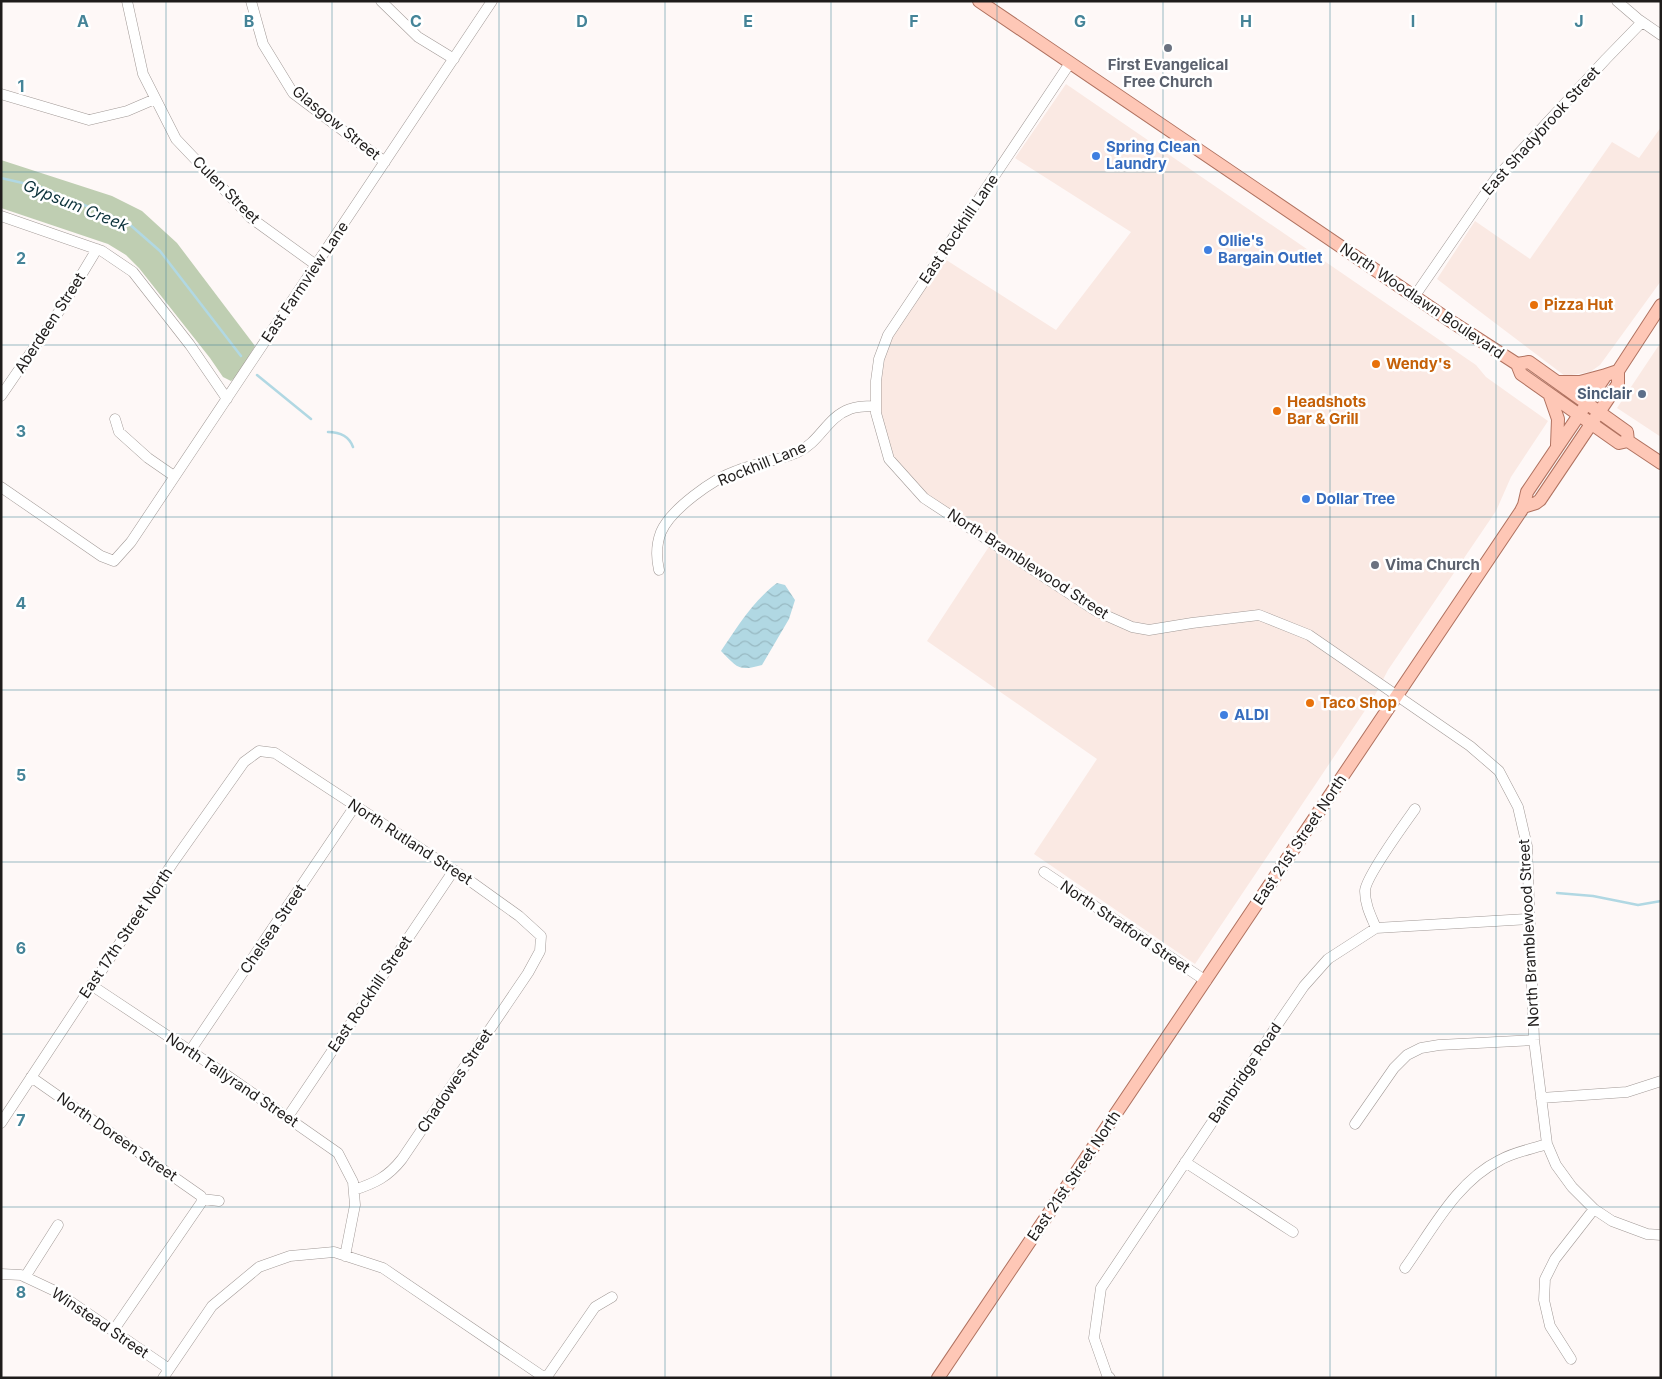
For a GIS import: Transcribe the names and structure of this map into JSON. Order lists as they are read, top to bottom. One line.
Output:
{"streets":{"main road":["North Woodlawn Boulevard","East 21st Street North"],"street":["Glasgow Street","East Shadybrook Street","Culen Street","East Rockhill Lane","East Farmview Lane","Aberdeen Street","Rockhill Lane","North Bramblewood Street","North Rutland Street","North Stratford Street","Chelsea Street","East 17th Street North","East Rockhill Street","Bainbridge Road","North Tallyrand Street","Chadowes Street","North Doreen Street","Winstead Street"]},"crossings":[["Glasgow Street","East Farmview Lane"],["East Shadybrook Street","North Woodlawn Boulevard"],["Culen Street","East Farmview Lane"],["East Rockhill Lane","North Woodlawn Boulevard"],["East Rockhill Lane","Rockhill Lane"],["East Rockhill Lane","North Bramblewood Street"],["North Woodlawn Boulevard","East 21st Street North"],["Rockhill Lane","North Bramblewood Street"],["North Bramblewood Street","East 21st Street North"],["North Bramblewood Street","Bainbridge Road"],["East 21st Street North","North Stratford Street"],["North Rutland Street","Chelsea Street"],["North Rutland Street","East 17th Street North"],["North Rutland Street","East Rockhill Street"],["North Rutland Street","Chadowes Street"],["Chelsea Street","North Tallyrand Street"],["East 17th Street North","North Tallyrand Street"],["East 17th Street North","North Doreen Street"],["East Rockhill Street","North Tallyrand Street"],["North Tallyrand Street","Chadowes Street"]],"water":["Gypsum Creek"],"places":["First Evangelical Free Church","Spring Clean Laundry","Ollie's Bargain Outlet","Pizza Hut","Wendy's","Sinclair","Headshots Bar & Grill","Dollar Tree","Vima Church","Taco Shop","ALDI"],"grid":{"columns":["A","B","C","D","E","F","G","H","I","J"],"rows":["1","2","3","4","5","6","7","8"]}}
